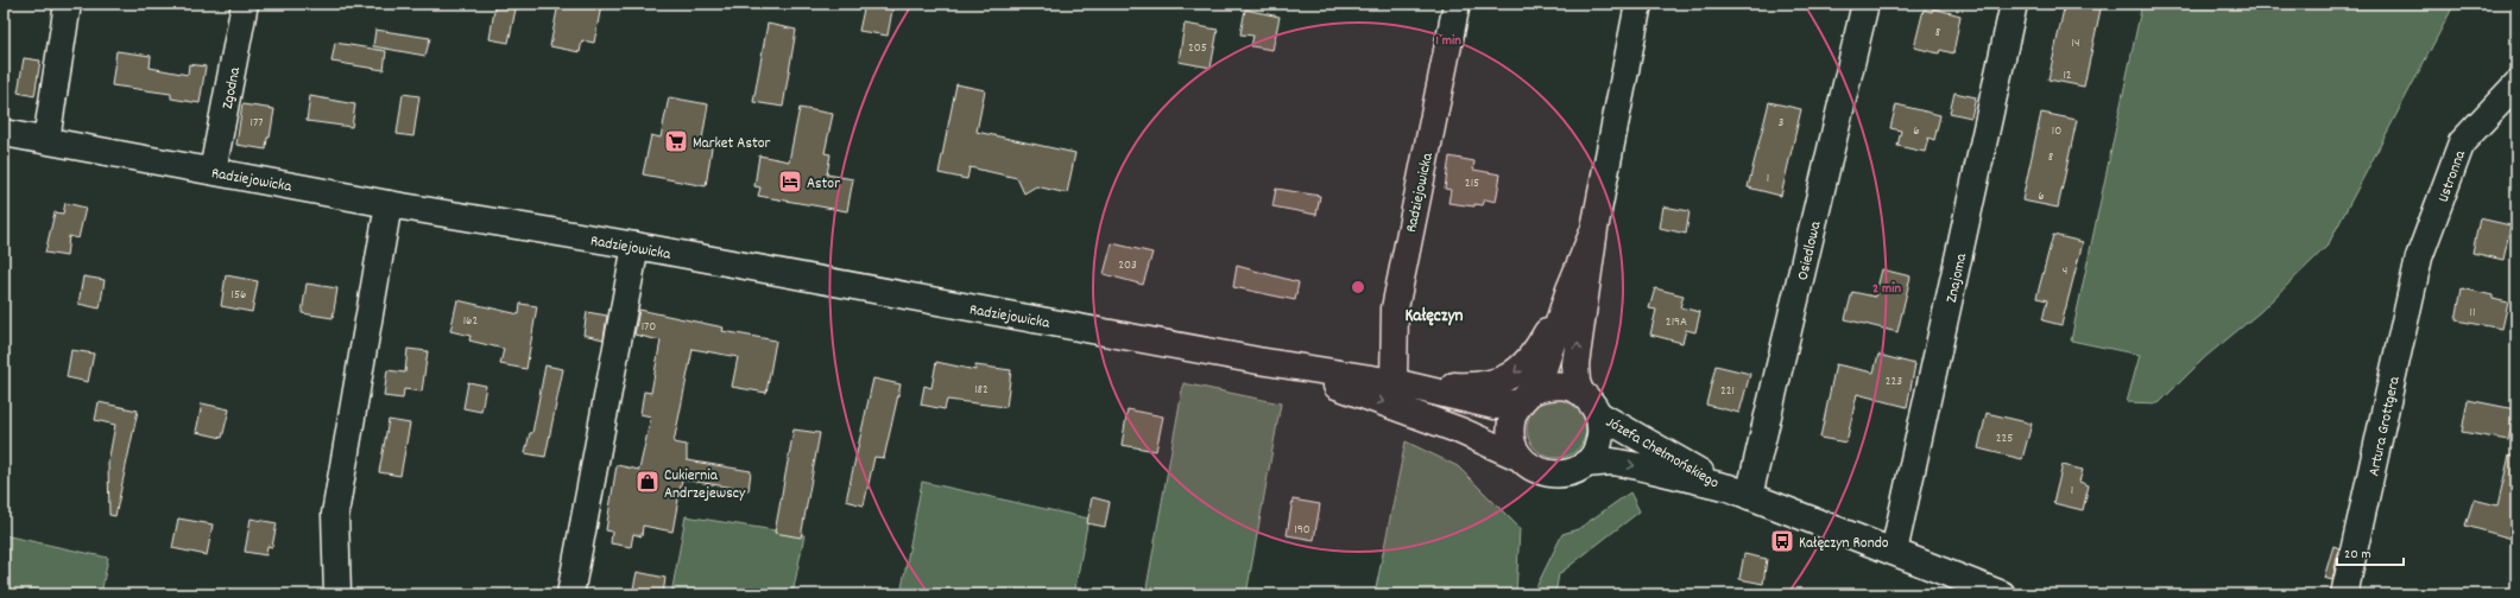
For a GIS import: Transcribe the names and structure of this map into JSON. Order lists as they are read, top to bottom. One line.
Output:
{"streets":{"street":["Zgodna","Ustronna","Radziejowicka","Osiedlowa","Znajoma","Artura Grottgera","Józefa Chełmońskiego"]},"crossings":[["Zgodna","Radziejowicka"],["Ustronna","Artura Grottgera"],["Radziejowicka","Józefa Chełmońskiego"],["Osiedlowa","Józefa Chełmońskiego"],["Znajoma","Józefa Chełmońskiego"]],"districts":["Kałęczyn"],"places":{"supermarket":["Market Astor"],"hotel":["Astor"],"shop":["Cukiernia Andrzejewscy"],"bus stop":["Kałęczyn Rondo"]},"house_numbers":["8","14","205","12","177","3","6","10","8","1","215","6","203","4","156","11","162","219A","170","223","182","221","225","1","190"],"scale_bar":"20 m","rings":["1 min","2 min"]}
